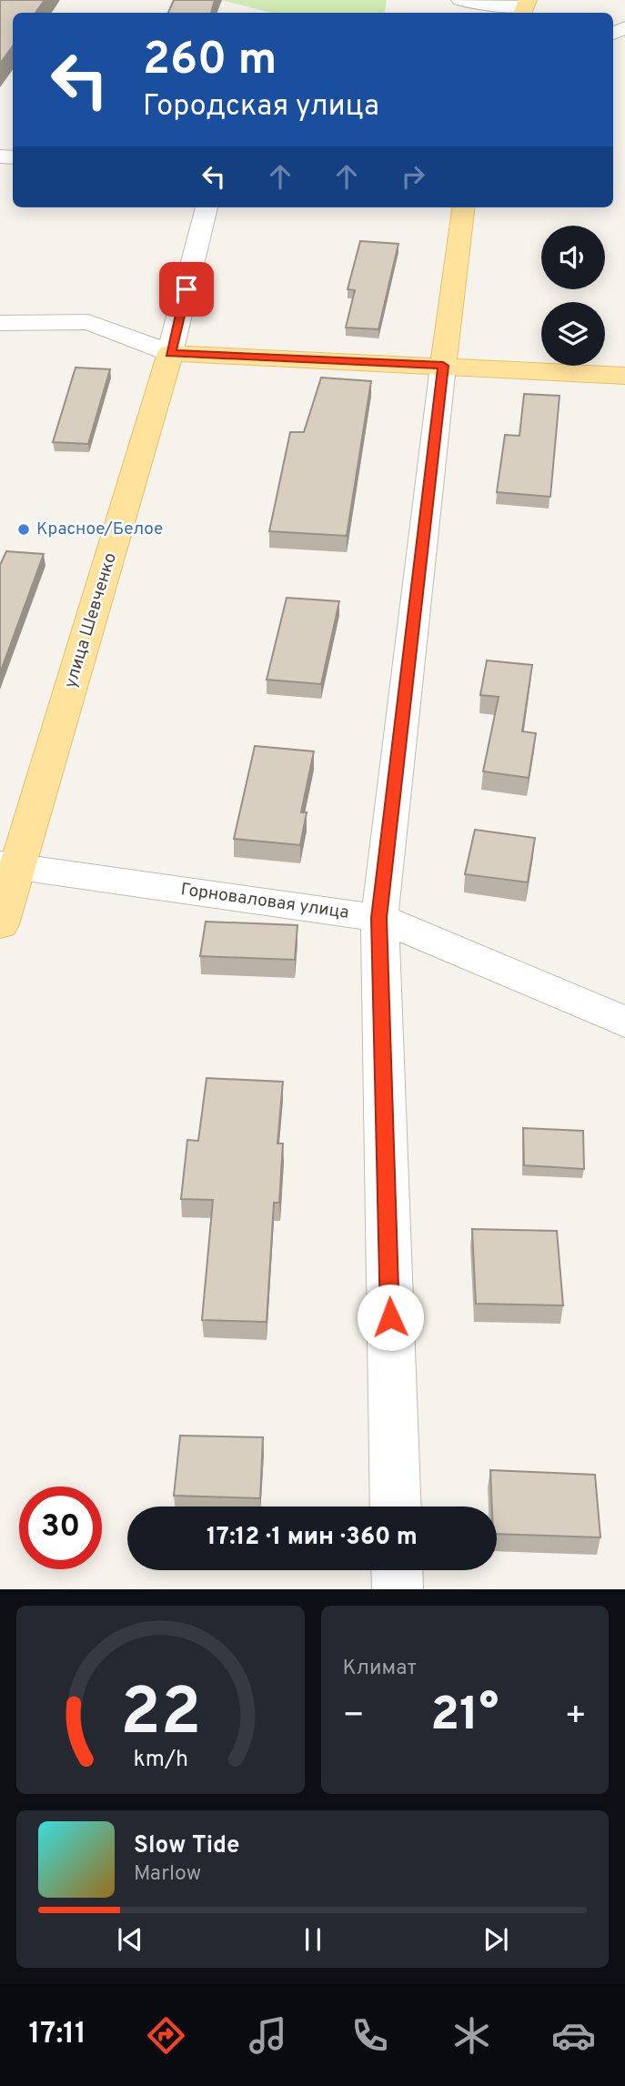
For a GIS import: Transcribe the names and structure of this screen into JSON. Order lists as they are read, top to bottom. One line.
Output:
{"streets":{"main road":["улица Шевченко"],"street":["Горноваловая улица"]},"crossings":[["улица Шевченко","Горноваловая улица"]],"places":["Красное/Белое"],"page":{"turn":["260 m","Городская улица"],"limit":"30","trip":"17:12 · 1 мин · 360 m","tile":"Климат","heat":["−","21°","+"],"song":["Slow Tide","Marlow"],"tabs":"17:11","gauge":["22","km/h"]}}
